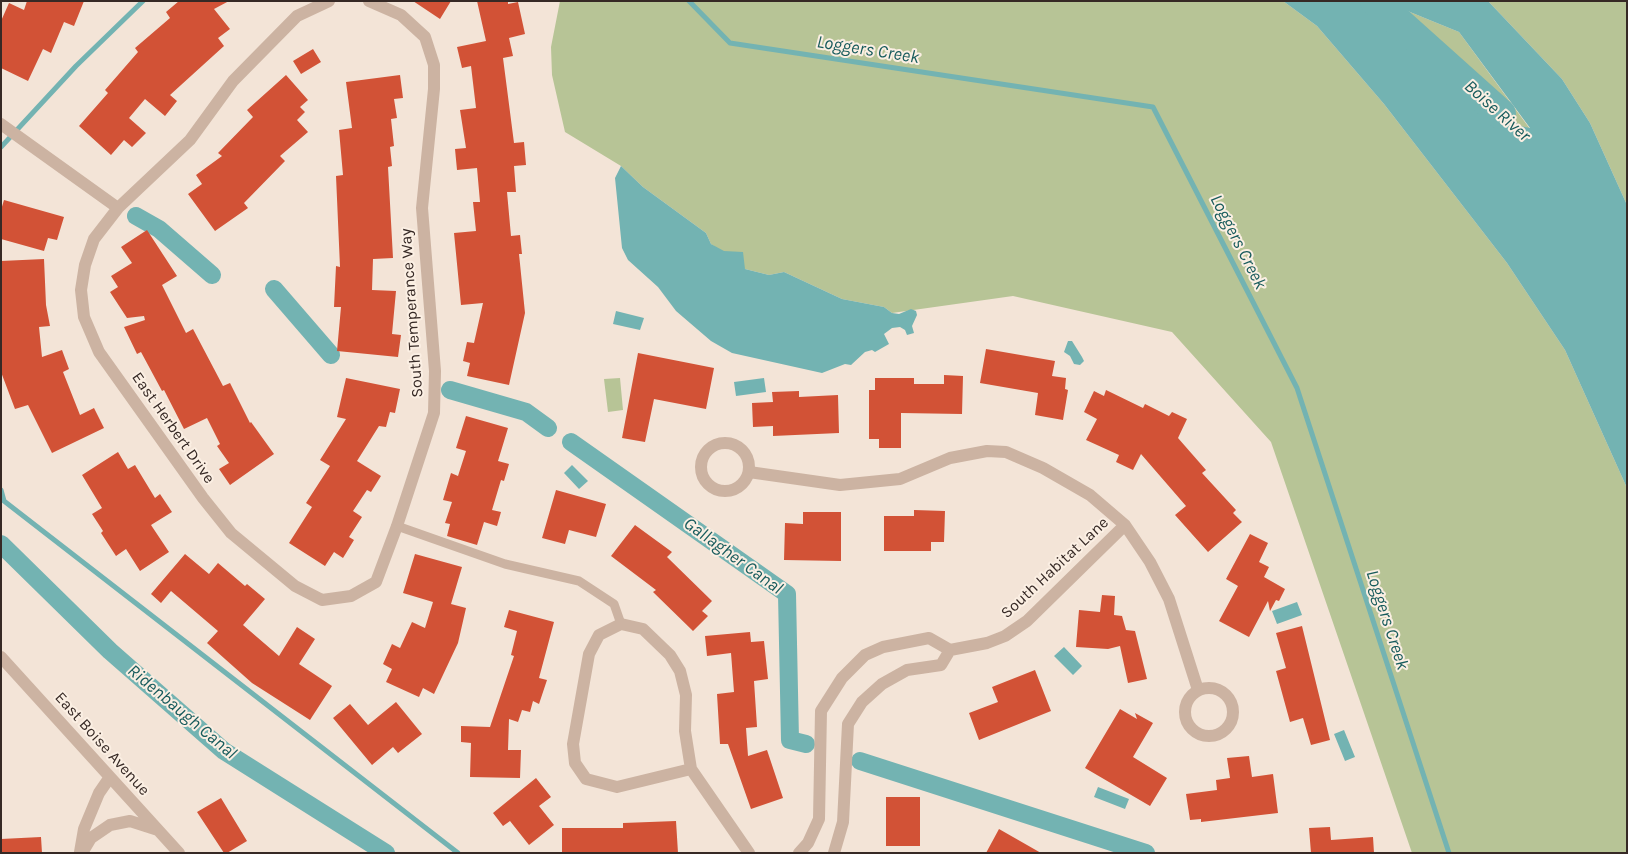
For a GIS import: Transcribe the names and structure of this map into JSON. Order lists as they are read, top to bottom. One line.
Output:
{"streets":{"street":["South Temperance Way","East Herbert Drive","South Habitat Lane","East Boise Avenue"]},"crossings":[["South Temperance Way","East Herbert Drive"]],"water":["Loggers Creek","Boise River","Gallagher Canal","Ridenbaugh Canal"]}
